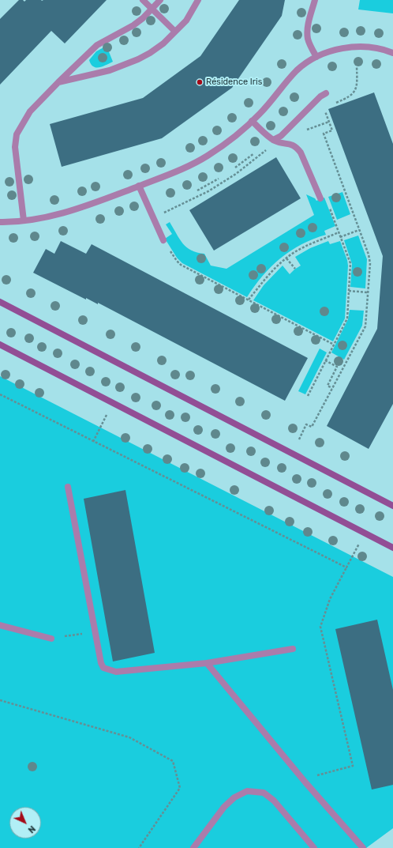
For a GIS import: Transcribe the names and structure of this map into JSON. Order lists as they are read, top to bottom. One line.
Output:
{"places":["Résidence Iris"],"north":"bottom right"}
